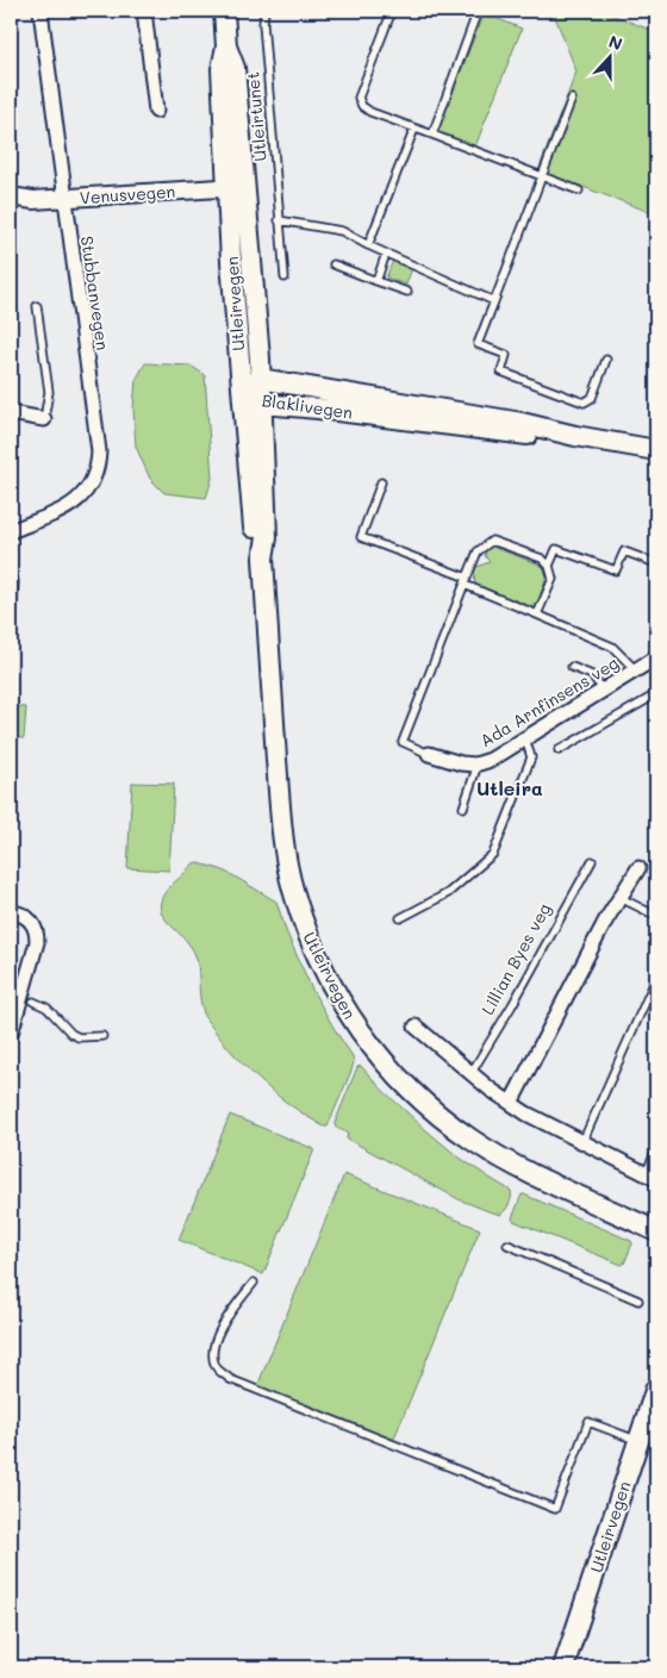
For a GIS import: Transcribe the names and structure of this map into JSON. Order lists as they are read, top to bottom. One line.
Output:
{"streets":{"main road":["Utleirvegen","Blaklivegen"],"street":["Venusvegen","Stubbanvegen","Ada Arnfinsens veg"],"lane":["Utleirtunet","Lillian Byes veg"]},"crossings":[["Venusvegen","Stubbanvegen"],["Venusvegen","Utleirvegen"],["Utleirvegen","Blaklivegen"]],"districts":["Utleira"],"north":"top"}
